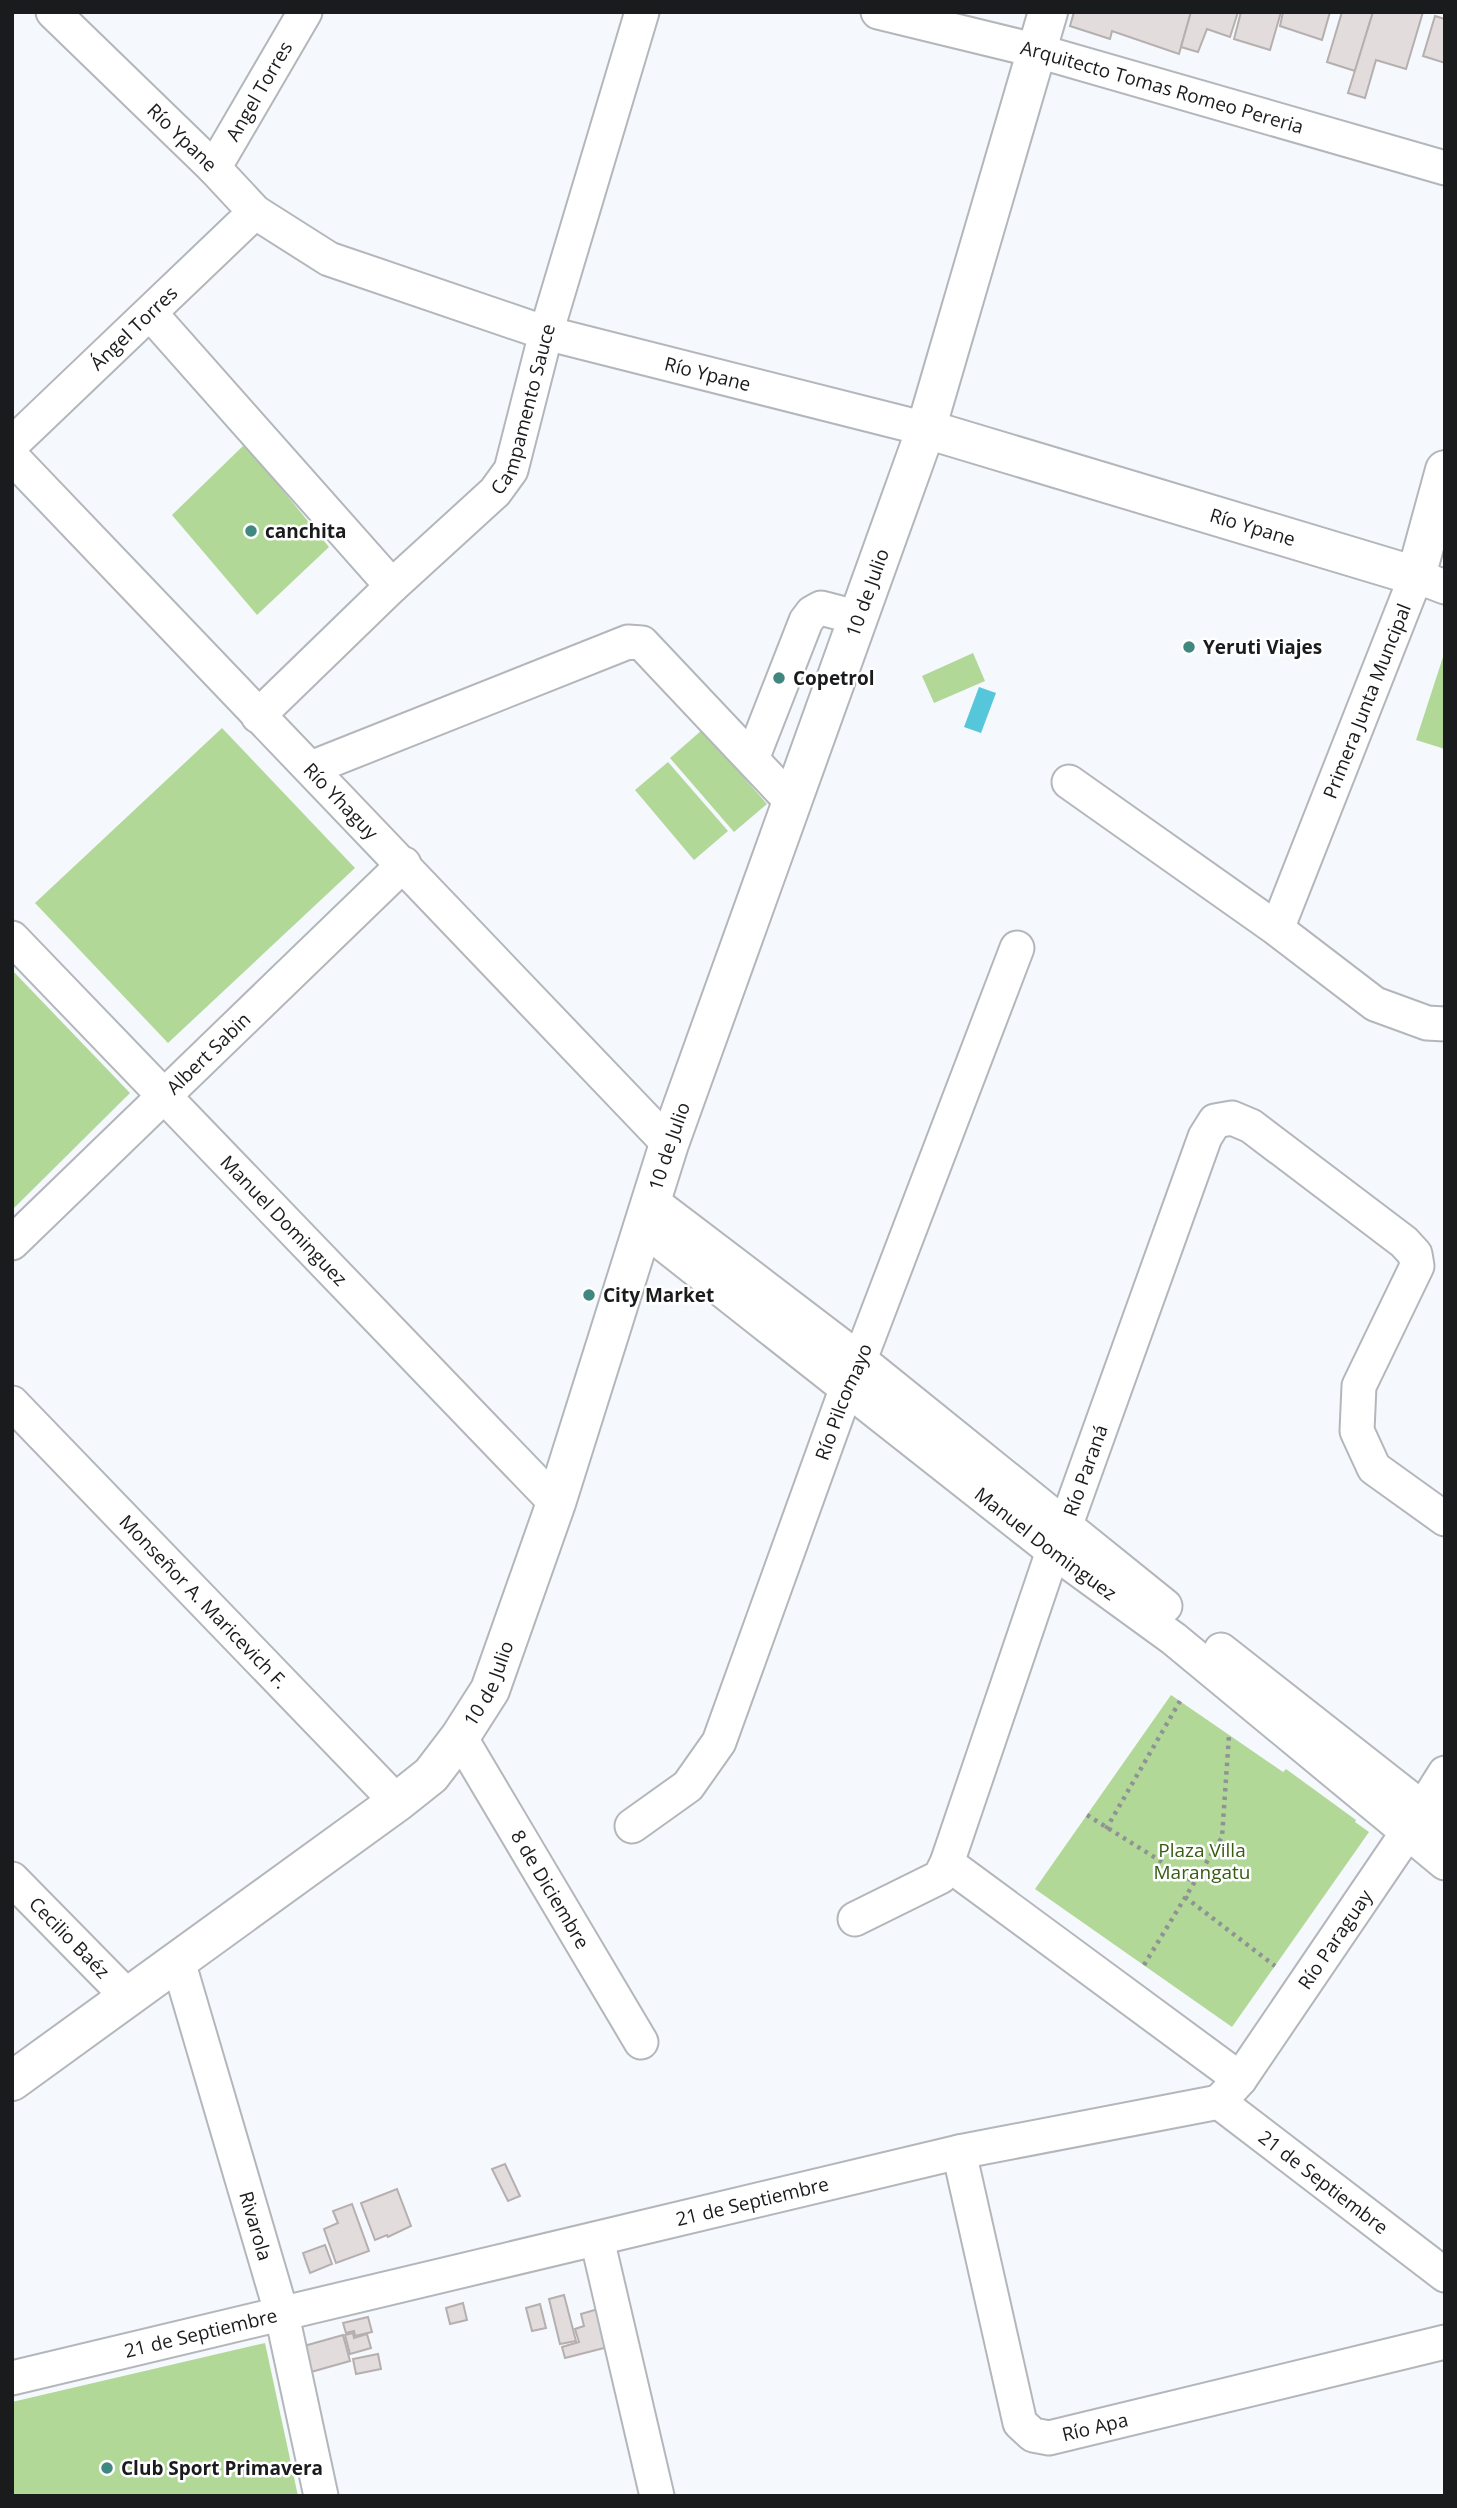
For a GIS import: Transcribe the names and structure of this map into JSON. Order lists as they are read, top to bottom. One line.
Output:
{"streets":{"main road":["Río Ypane","10 de Julio","Primera Junta Muncipal"],"street":["Arquitecto Tomas Romeo Pereria","Angel Torres","Ángel Torres","Campamento Sauce","Río Yhaguy","Albert Sabin","Manuel Dominguez","Río Pilcomayo","Río Paraná","Monseñor A. Maricevich F.","8 de Diciembre","Cecilio Baéz","Río Paraguay","21 de Septiembre","Rivarola","Río Apa"]},"crossings":[["Arquitecto Tomas Romeo Pereria","10 de Julio"],["Angel Torres","Río Ypane"],["Río Ypane","Ángel Torres"],["Río Ypane","Campamento Sauce"],["Río Ypane","10 de Julio"],["Río Ypane","Primera Junta Muncipal"],["Campamento Sauce","Río Yhaguy"],["10 de Julio","Río Yhaguy"],["10 de Julio","Manuel Dominguez"],["10 de Julio","Monseñor A. Maricevich F."],["10 de Julio","8 de Diciembre"],["10 de Julio","Cecilio Baéz"],["10 de Julio","Rivarola"],["Río Yhaguy","Albert Sabin"],["Albert Sabin","Manuel Dominguez"],["Manuel Dominguez","Río Pilcomayo"],["Manuel Dominguez","Río Paraná"],["Manuel Dominguez","Río Paraguay"],["Río Paraná","21 de Septiembre"],["Río Paraguay","21 de Septiembre"],["21 de Septiembre","Rivarola"],["21 de Septiembre","Río Apa"]],"parks":["Plaza Villa Marangatu"],"places":["canchita","Yeruti Viajes","Copetrol","City Market","Club Sport Primavera"]}
